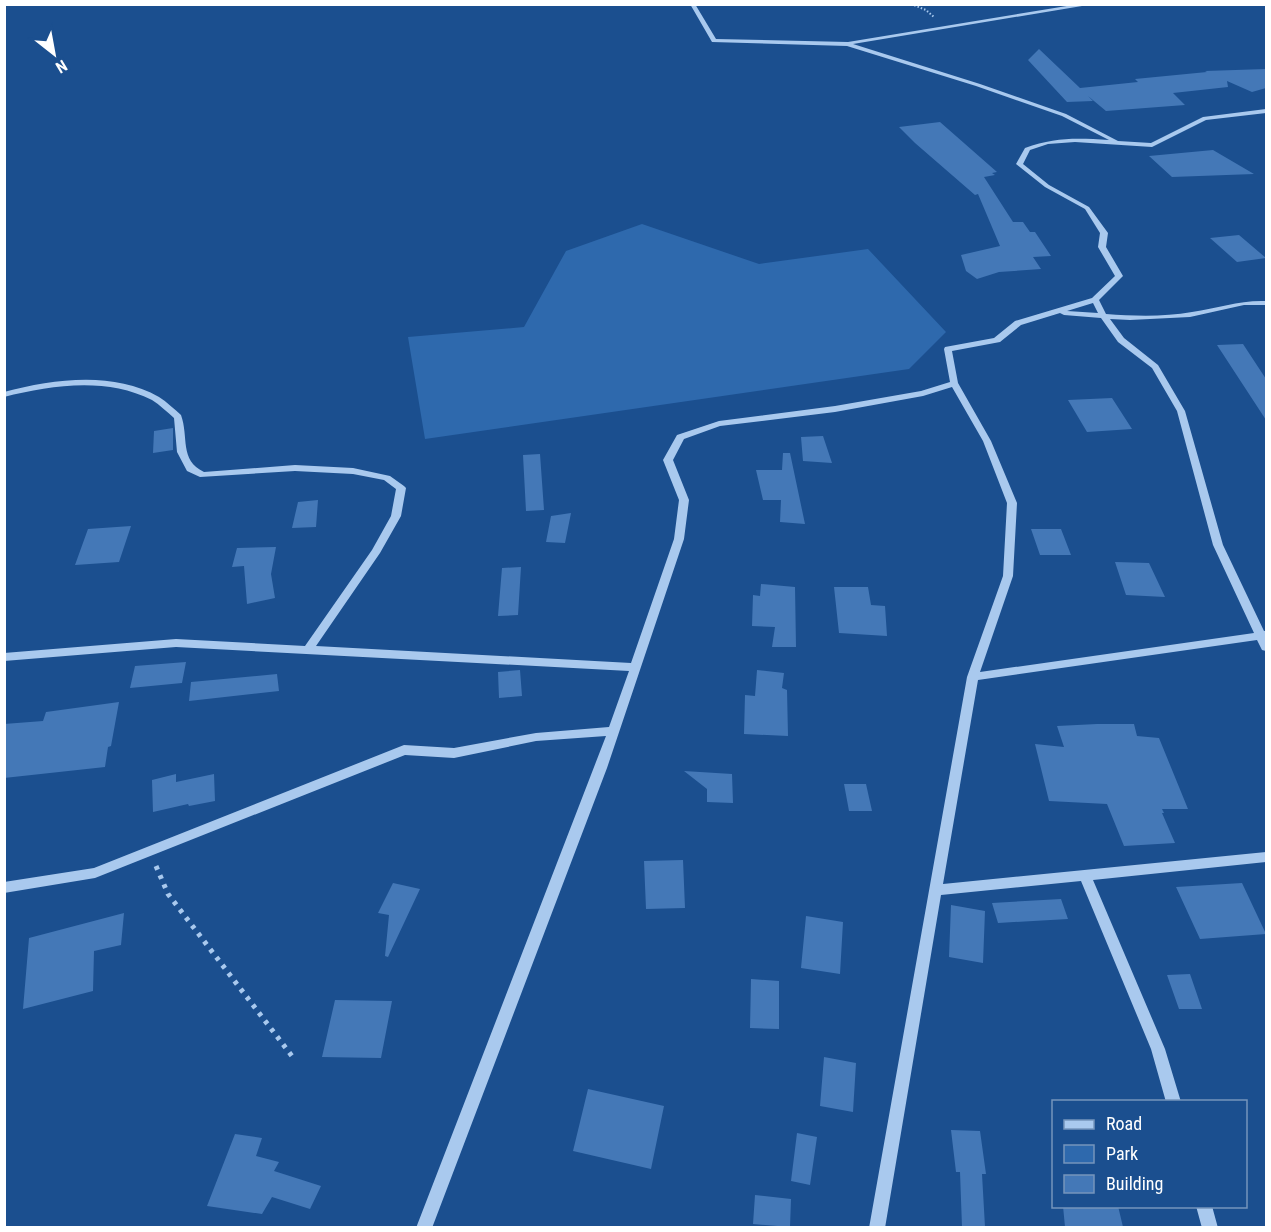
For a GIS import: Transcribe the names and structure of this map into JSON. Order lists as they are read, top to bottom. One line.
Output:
{"legend":["Road","Park","Building"],"north":"bottom right"}
